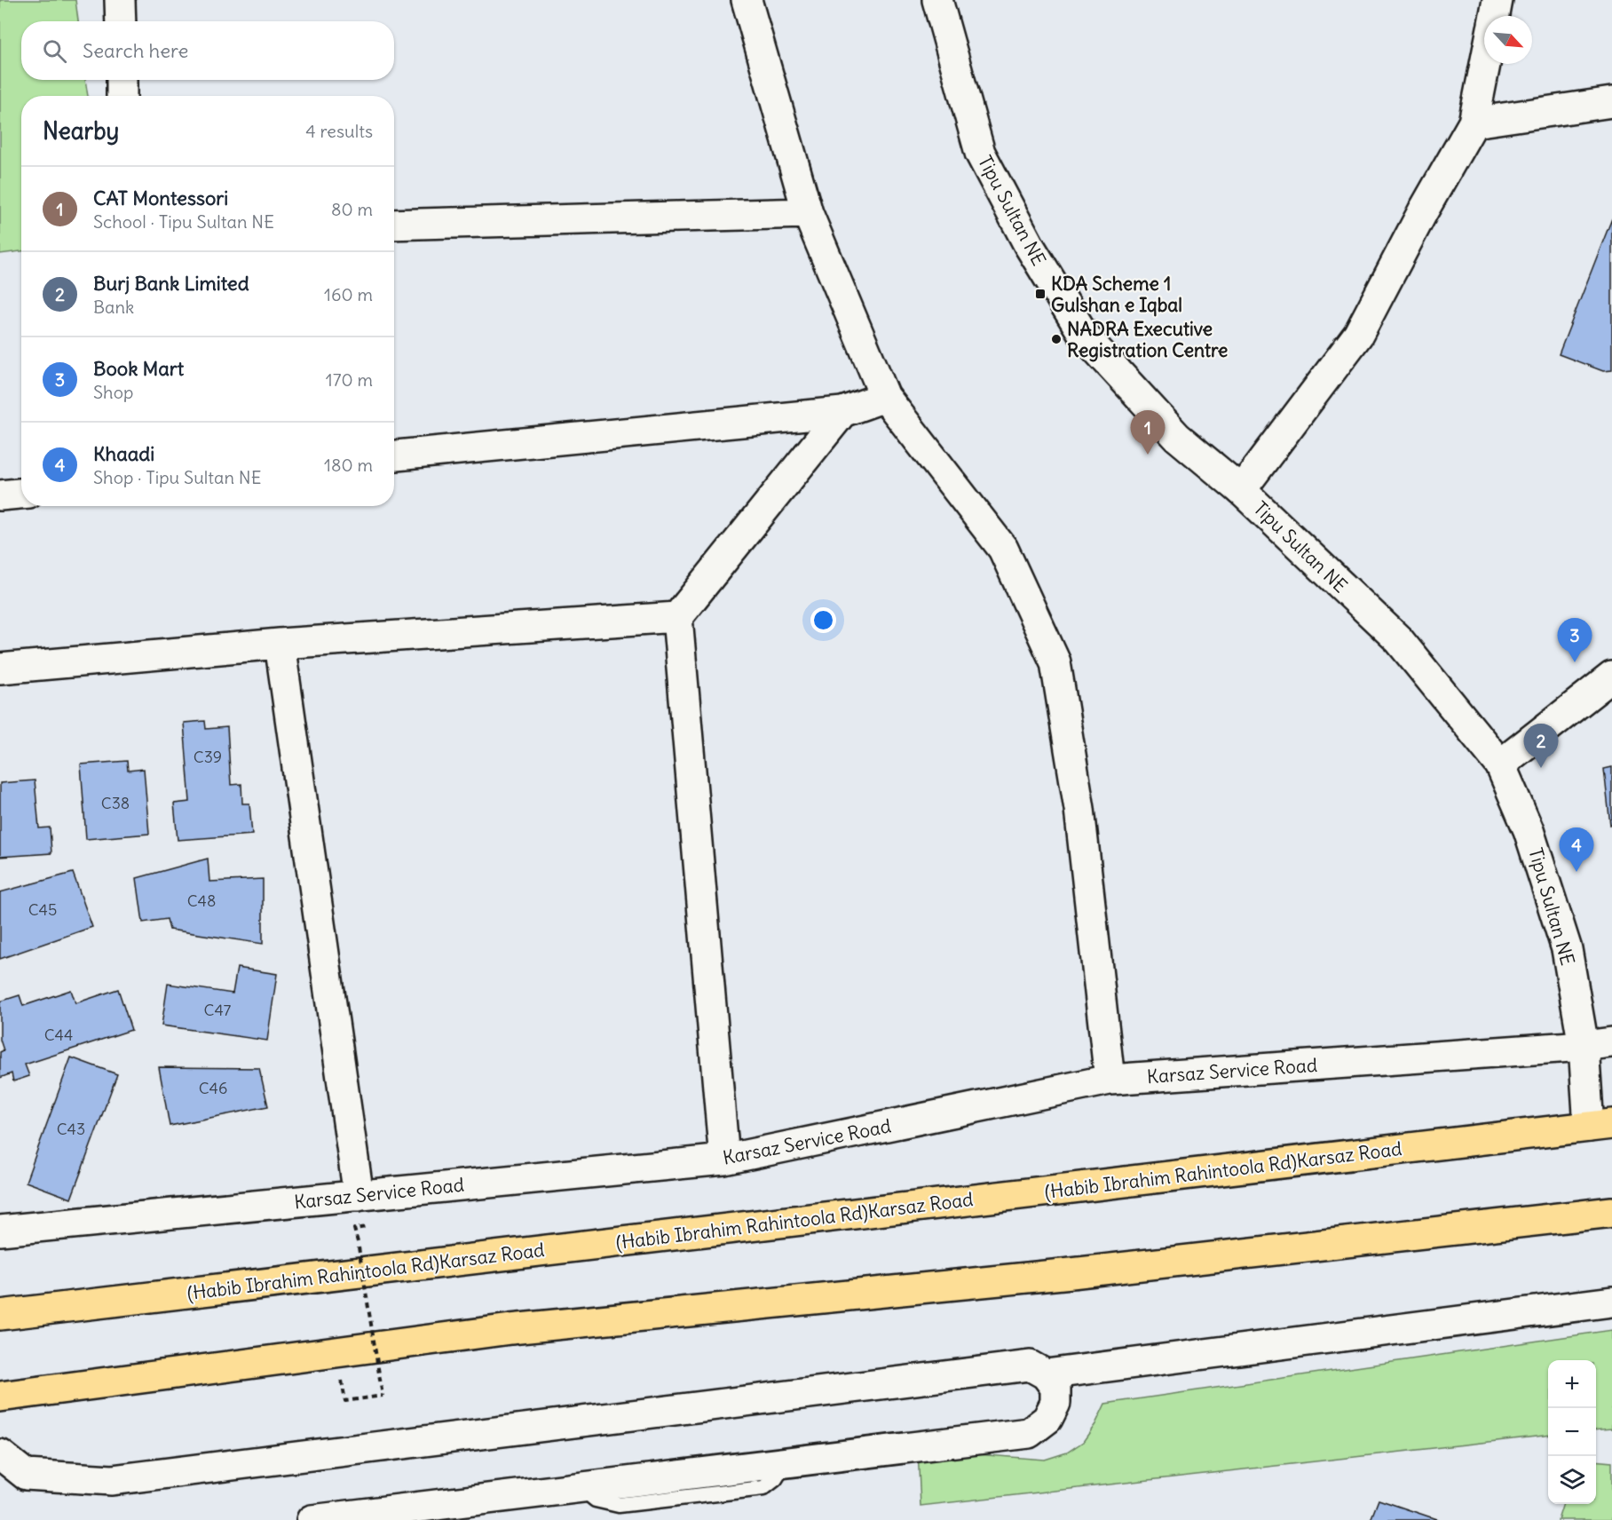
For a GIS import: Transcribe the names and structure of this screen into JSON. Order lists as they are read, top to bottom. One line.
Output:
{"streets":{"highway":["(Habib Ibrahim Rahintoola Rd)Karsaz Road"],"street":["Tipu Sultan NE","Karsaz Service Road"]},"crossings":[["Tipu Sultan NE","Karsaz Service Road"],["Tipu Sultan NE","(Habib Ibrahim Rahintoola Rd)Karsaz Road"]],"places":{"transit":["KDA Scheme 1 Gulshan e Iqbal"],"other":["NADRA Executive Registration Centre"]},"house_numbers":["C39","C38","C48","C45","C47","C44","C46","C43"],"north":"bottom right","page":{"search":"Search here","heading":["Nearby","4 results"],"list":[{"mark":"1","name":"CAT Montessori","note":"School · Tipu Sultan NE","value":"80 m"},{"mark":"2","name":"Burj Bank Limited","note":"Bank","value":"160 m"},{"mark":"3","name":"Book Mart","note":"Shop","value":"170 m"},{"mark":"4","name":"Khaadi","note":"Shop · Tipu Sultan NE","value":"180 m"}],"pins":["1","3","2","4"],"map_buttons":["+","−"]}}
